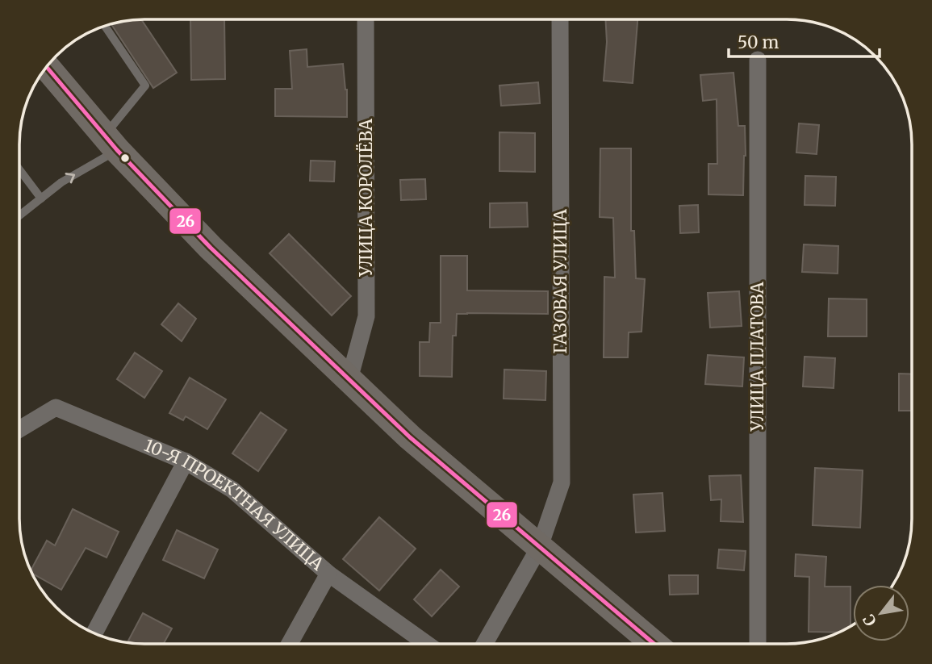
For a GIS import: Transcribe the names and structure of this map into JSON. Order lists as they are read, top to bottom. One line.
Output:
{"streets":{"street":["УЛИЦА КОРОЛЁВА","ГАЗОВАЯ УЛИЦА","УЛИЦА ПЛАТОВА","10-Я ПРОЕКТНАЯ УЛИЦА"]},"lines":["transit line 26"],"scale_bar":"50 m","north":"bottom left"}
